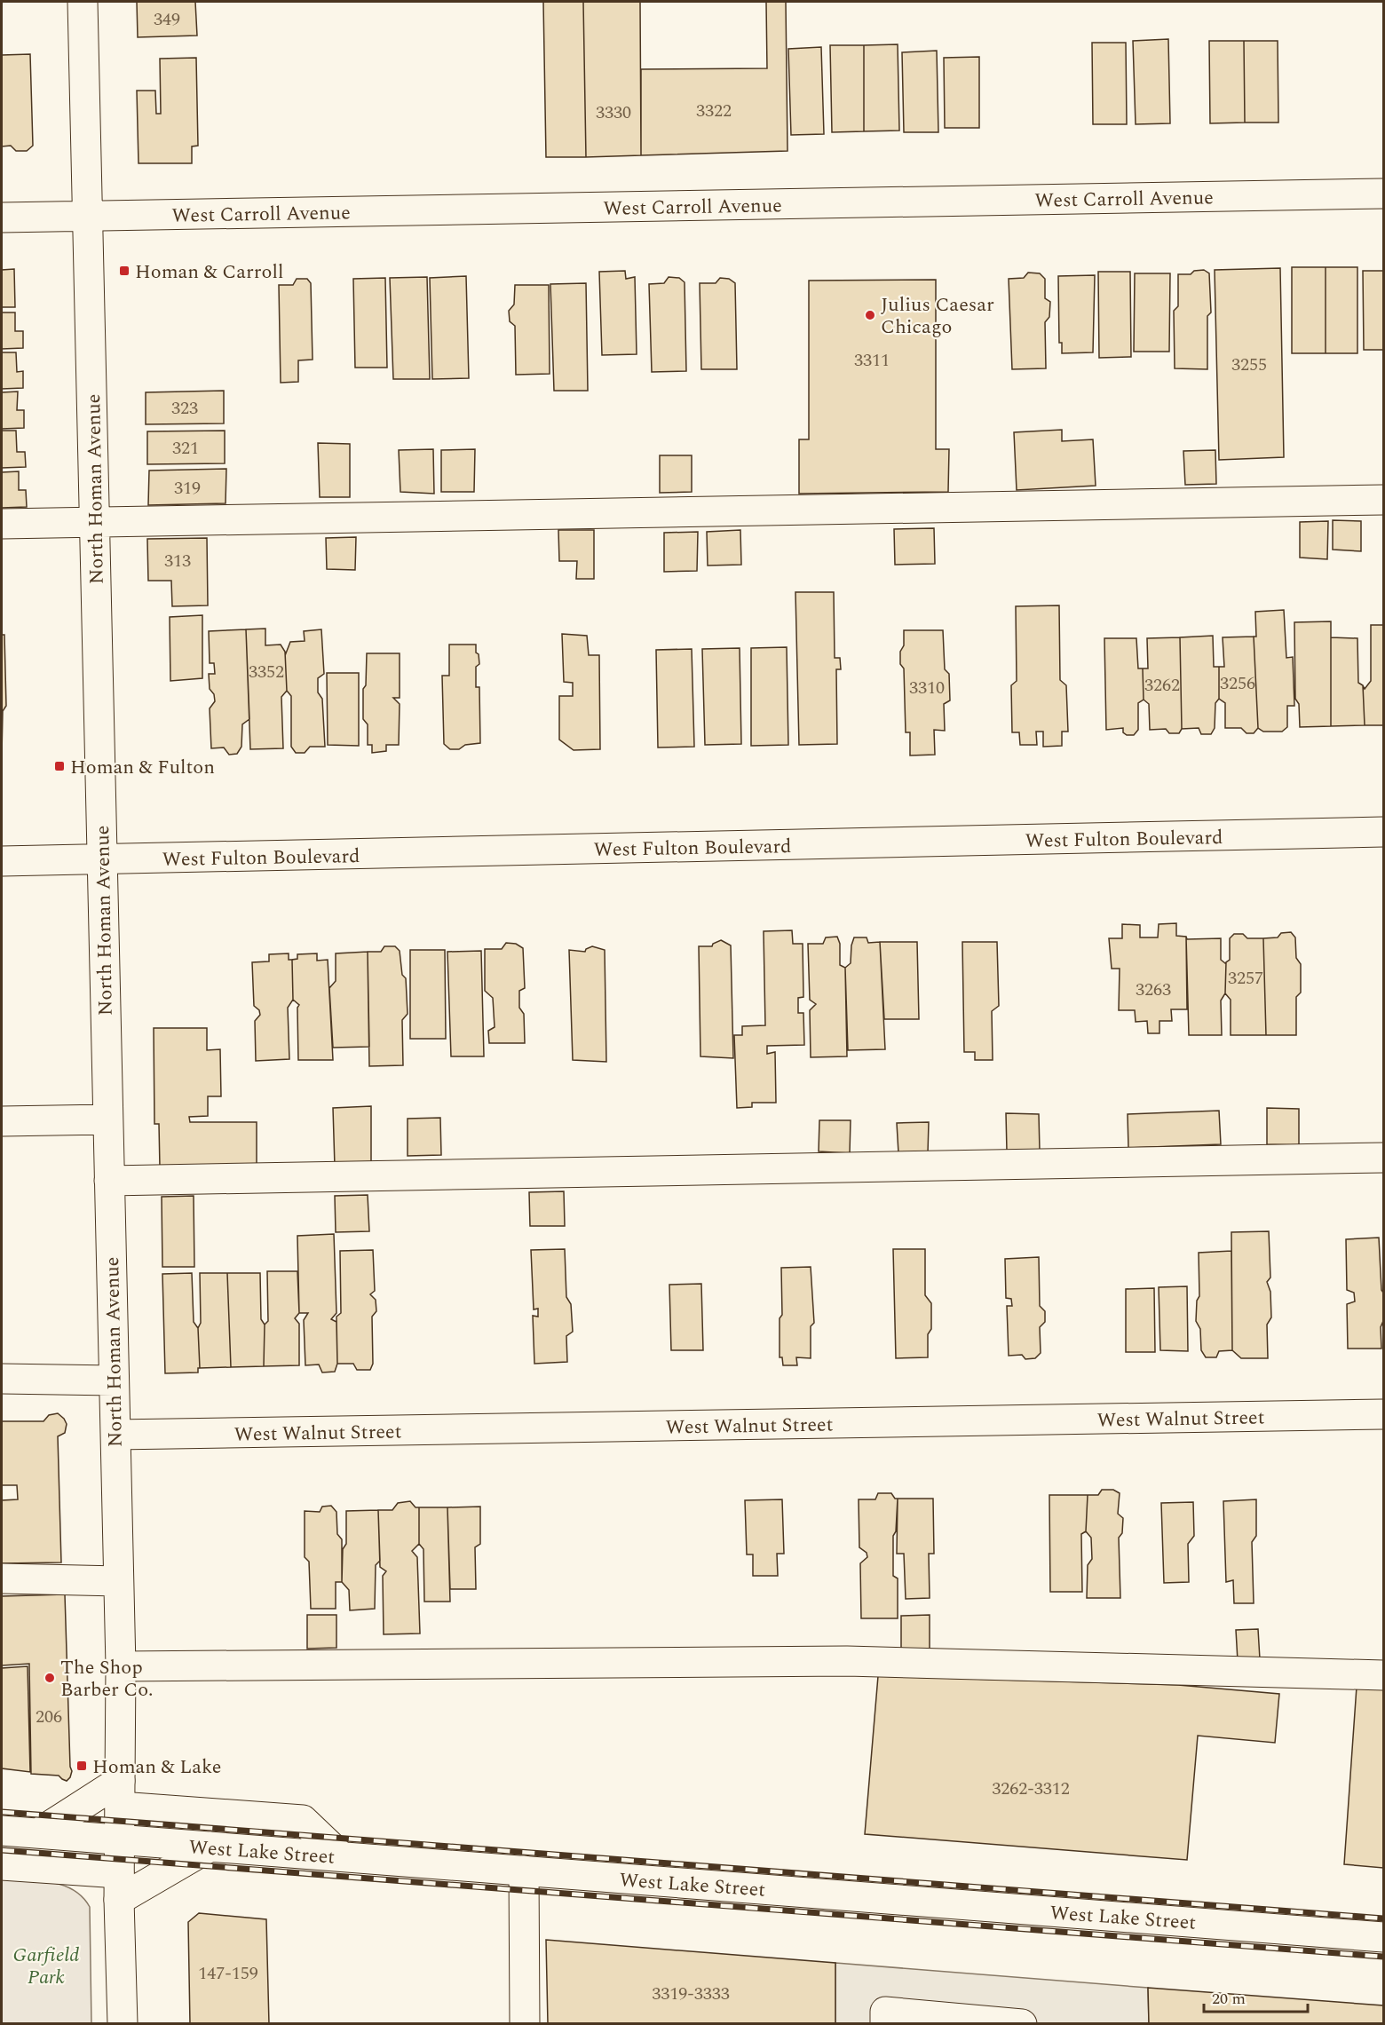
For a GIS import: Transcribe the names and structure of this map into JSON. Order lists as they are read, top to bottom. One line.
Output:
{"streets":{"street":["West Carroll Avenue","North Homan Avenue","West Fulton Boulevard","West Walnut Street","West Lake Street"]},"crossings":[["West Carroll Avenue","North Homan Avenue"],["North Homan Avenue","West Fulton Boulevard"],["North Homan Avenue","West Walnut Street"],["North Homan Avenue","West Lake Street"]],"parks":["Garfield Park"],"places":{"transit":["Homan & Carroll","Homan & Fulton","Homan & Lake"],"other":["Julius Caesar Chicago","The Shop Barber Co."]},"house_numbers":["349","3322","3330","3311","3255","323","321","319","313","3352","3256","3262","3310","3257","3263","206","3262-3312","147-159","3319-3333"],"scale_bar":"20 m"}
